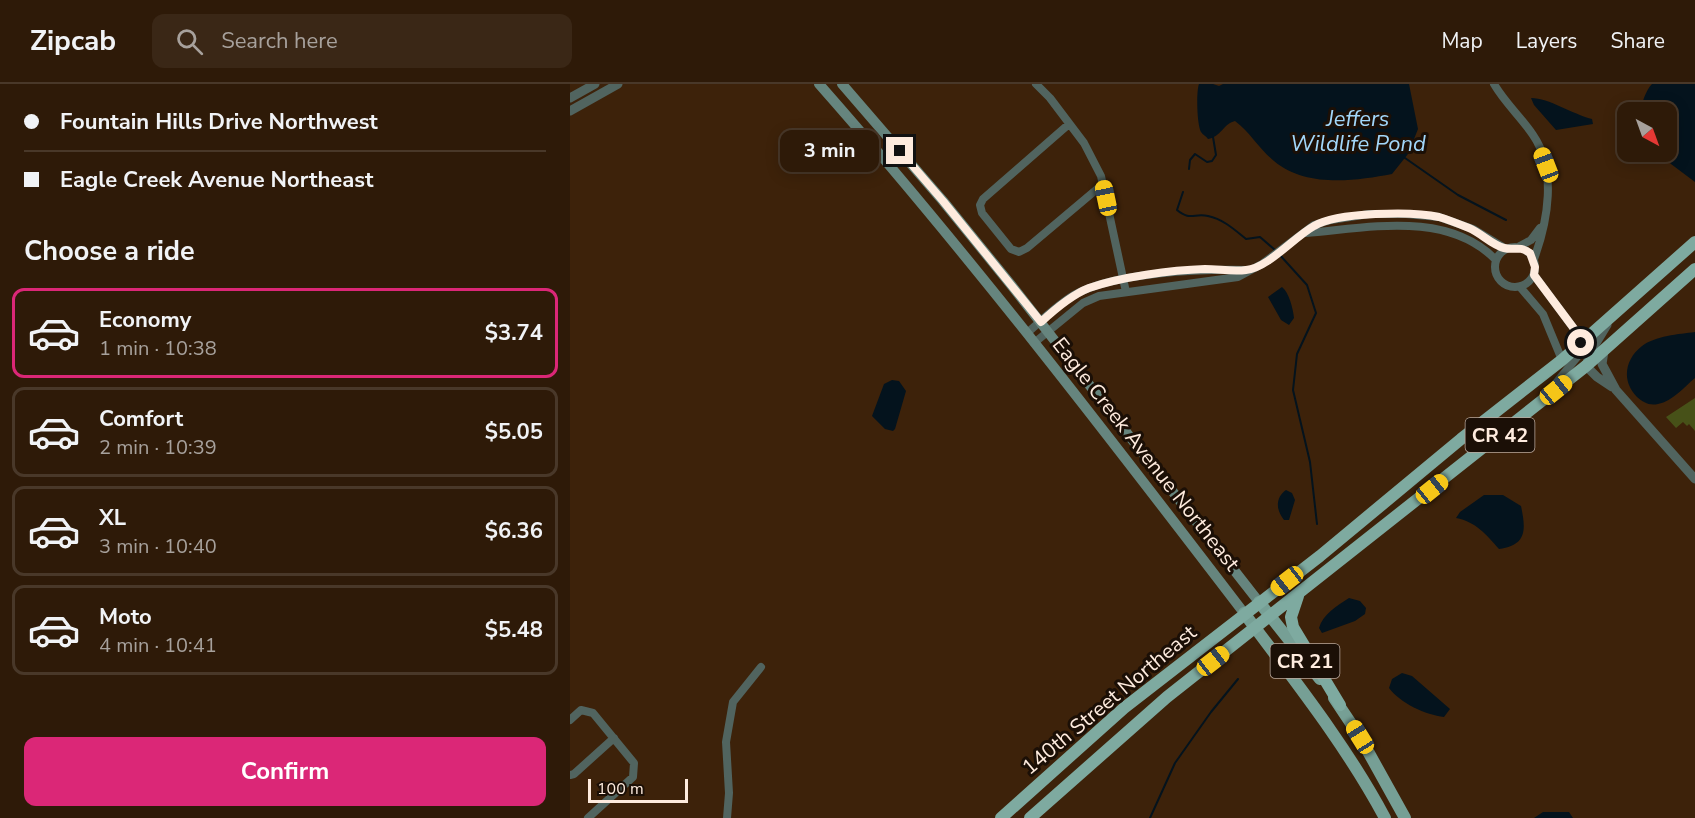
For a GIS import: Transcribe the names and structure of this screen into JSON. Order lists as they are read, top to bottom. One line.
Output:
{"streets":{"highway":["CR 42","140th Street Northeast"],"main road":["Eagle Creek Avenue Northeast","CR 21"]},"crossings":[["CR 42","Eagle Creek Avenue Northeast"],["CR 42","CR 21"],["CR 42","140th Street Northeast"],["Eagle Creek Avenue Northeast","CR 21"],["Eagle Creek Avenue Northeast","140th Street Northeast"],["CR 21","140th Street Northeast"]],"water":["Jeffers Wildlife Pond"],"scale_bar":"100 m","north":"bottom right","page":{"header":"Zipcab","search":"Search here","nav":["Map","Layers","Share"],"banner":["Fountain Hills Drive Northwest","Eagle Creek Avenue Northeast"],"bubble":"3 min","heading":"Choose a ride","list":[{"name":"Economy","note":"1 min · 10:38","value":"$3.74"},{"name":"Comfort","note":"2 min · 10:39","value":"$5.05"},{"name":"XL","note":"3 min · 10:40","value":"$6.36"},{"name":"Moto","note":"4 min · 10:41","value":"$5.48"}],"buttons":"Confirm","scale":"100 m"}}
